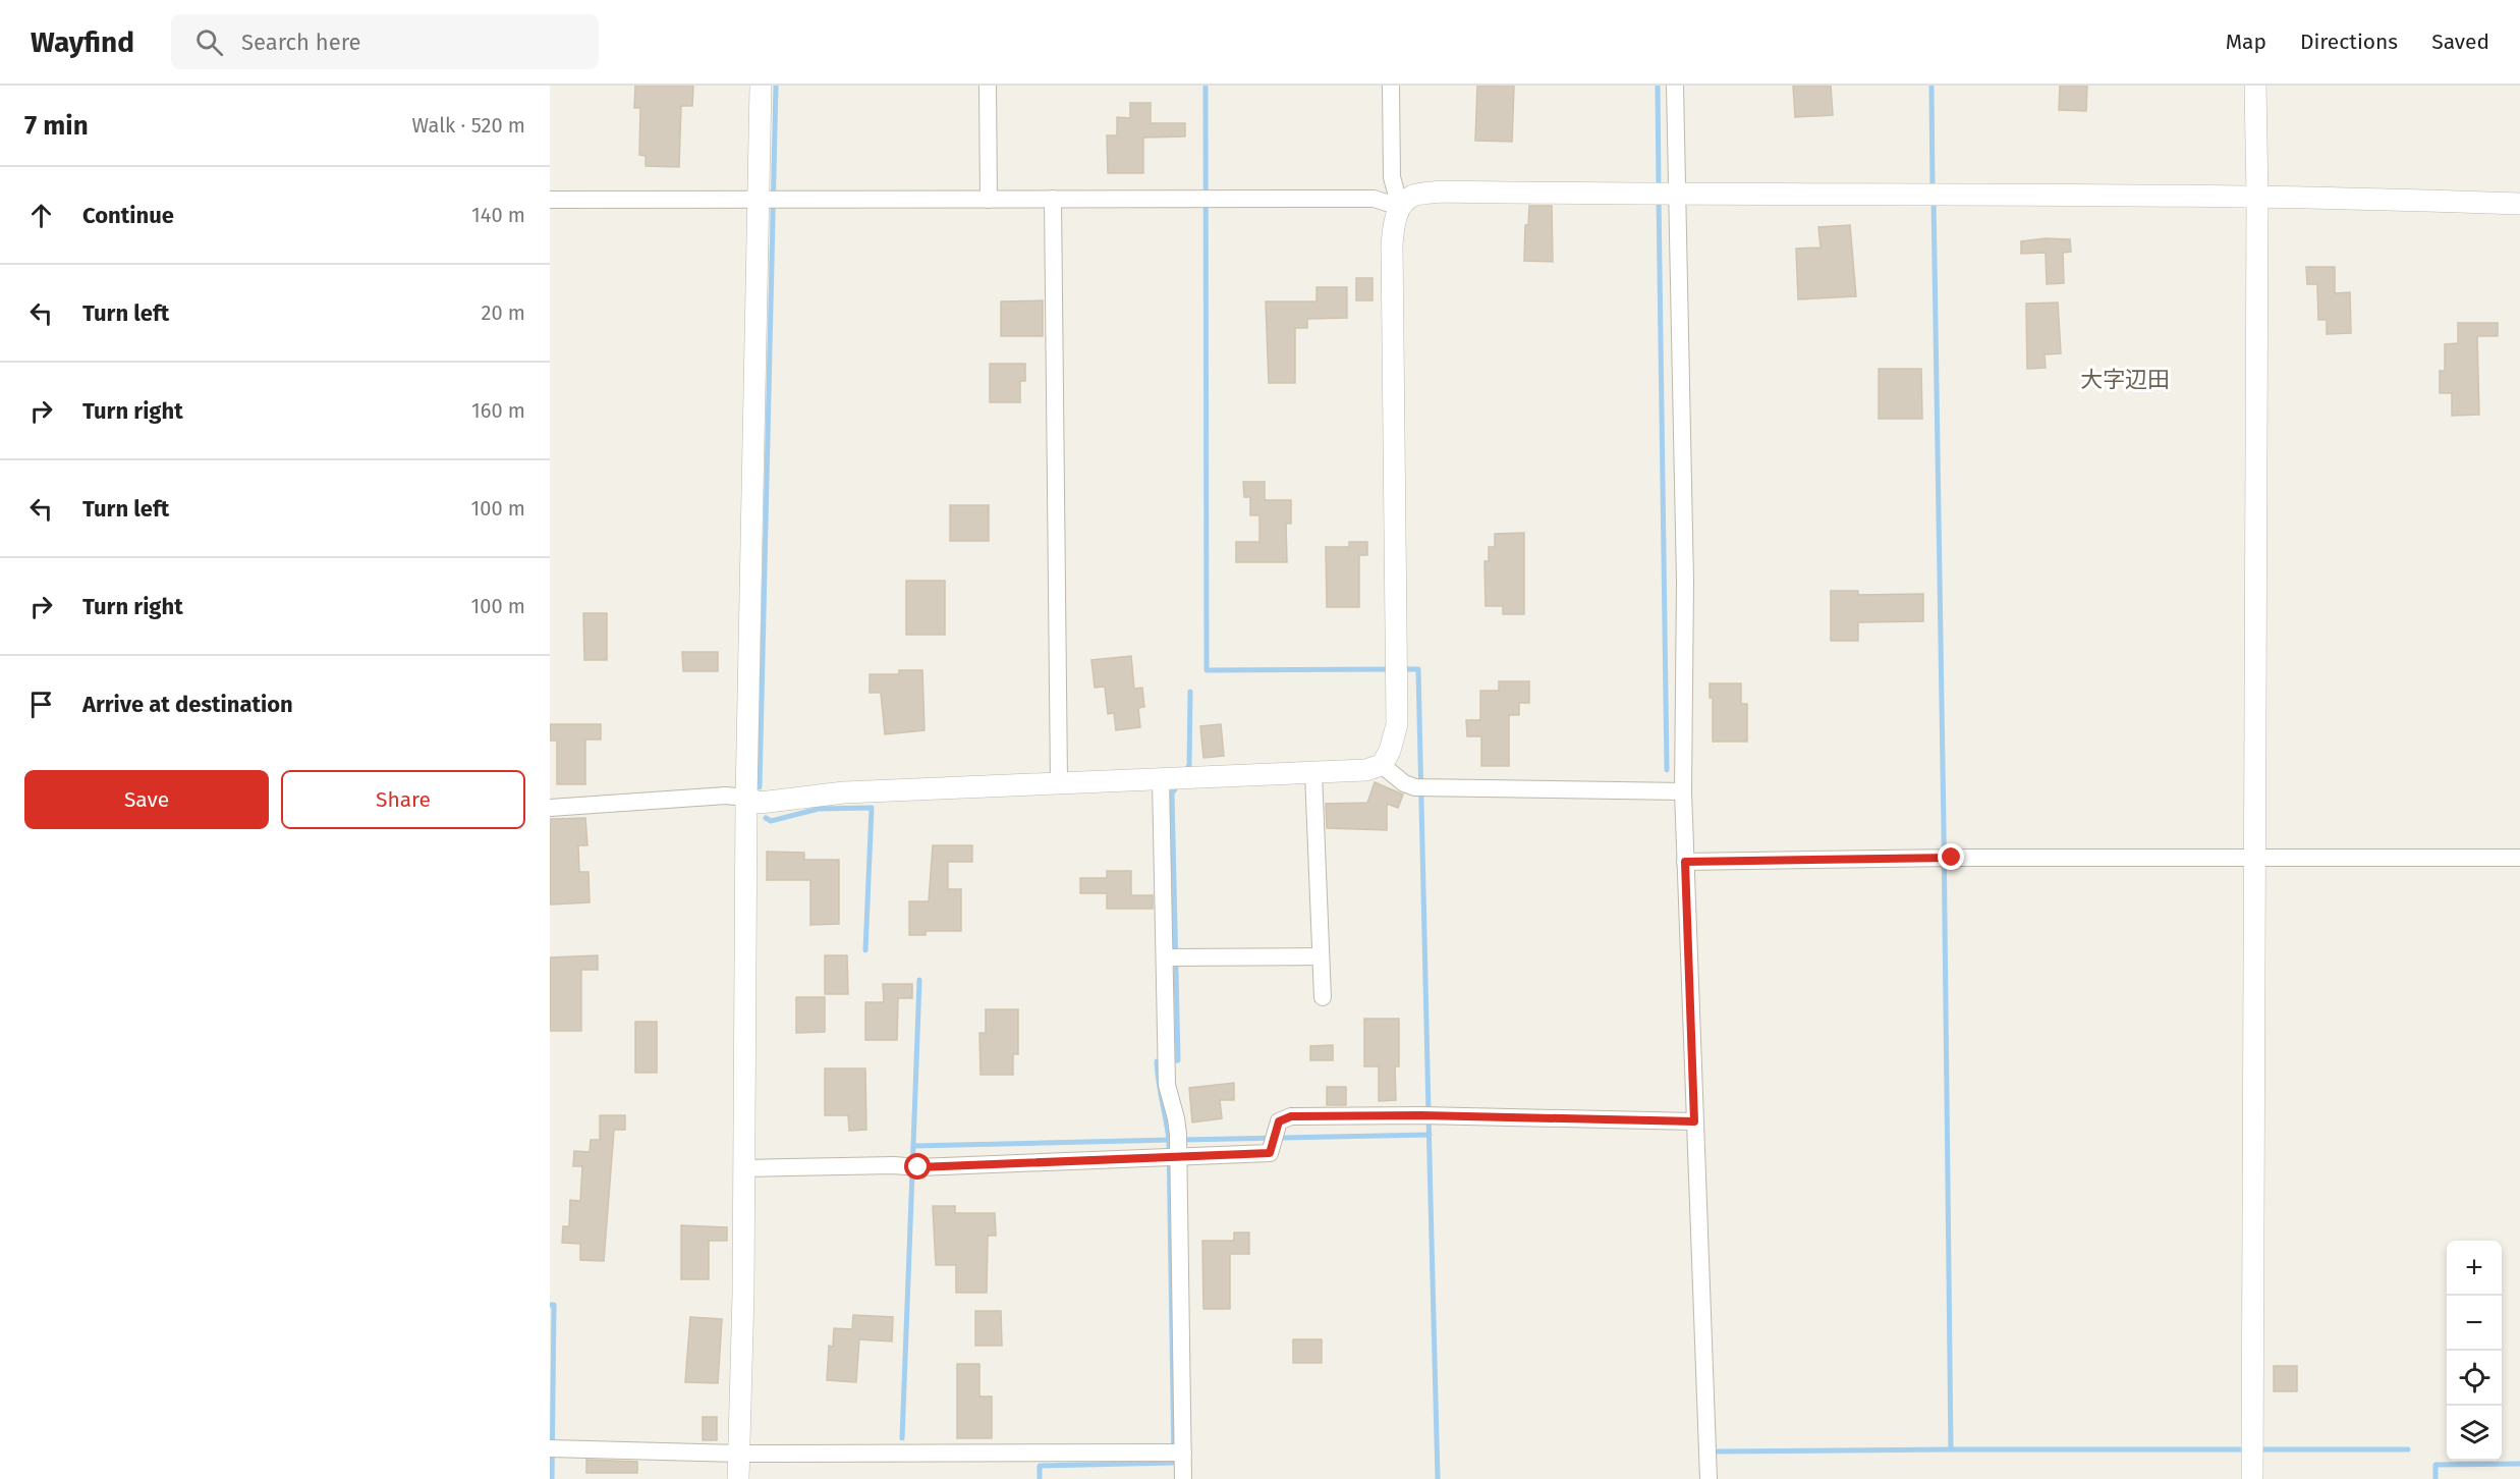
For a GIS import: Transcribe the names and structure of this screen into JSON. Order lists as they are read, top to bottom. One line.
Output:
{"districts":["大字辺田"],"page":{"header":"Wayfind","search":"Search here","nav":["Map","Directions","Saved"],"heading":["7 min","Walk · 520 m"],"list":[["Continue","140 m"],["Turn left","20 m"],["Turn right","160 m"],["Turn left","100 m"],["Turn right","100 m"],"Arrive at destination"],"buttons":["Save","Share"],"map_buttons":["+","−"]}}
